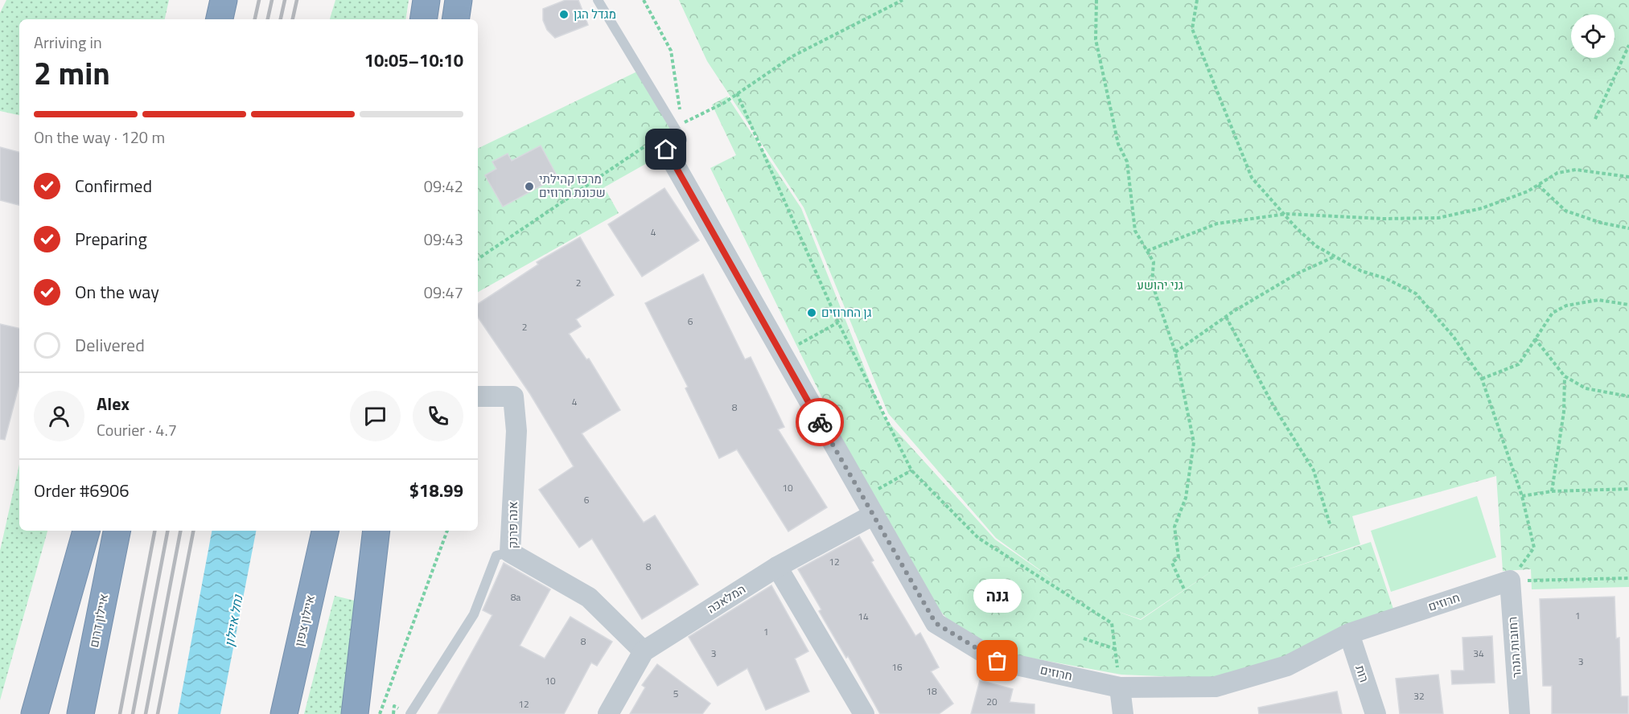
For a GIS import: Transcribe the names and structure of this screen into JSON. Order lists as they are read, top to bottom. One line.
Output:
{"streets":{"highway":["איילון דרום","איילון צפון"],"street":["אנה פרנק","המלאכה","חרוזים","רחובות הנהר","רות"]},"crossings":[["אנה פרנק","המלאכה"],["המלאכה","חרוזים"],["חרוזים","רחובות הנהר"],["חרוזים","רות"]],"water":["נחל איילון"],"parks":["גני יהושע"],"places":["מגדל הגן","מרכז קהילתי שכונת חרוזים","גן החרוזים","גנה"],"house_numbers":["4","2","6","2","4","8","10","6","12","8","8a","1","14","1","8","3","34","3","16","10","18","5","32","20","12"],"page":{"heading":["2 min","Arriving in","10:05–10:10"],"panel":["Alex","Courier · 4.7","Order #6906","$18.99"],"bar":"On the way · 120 m","list":[["Confirmed","09:42"],["Preparing","09:43"],["On the way","09:47"],"Delivered"],"bubble":"גנה"}}
